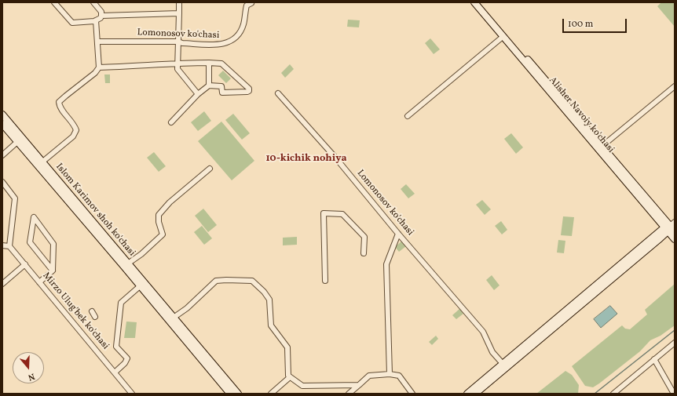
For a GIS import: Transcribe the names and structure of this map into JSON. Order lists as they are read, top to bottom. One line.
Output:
{"streets":{"main road":["Alisher Navoiy ko'chasi","Islom Karimov shoh ko'chasi"],"street":["Lomonosov ko'chasi","Mirzo Ulug'bek ko'chasi"]},"districts":["10-kichik nohiya"],"scale_bar":"100 m","north":"bottom"}
